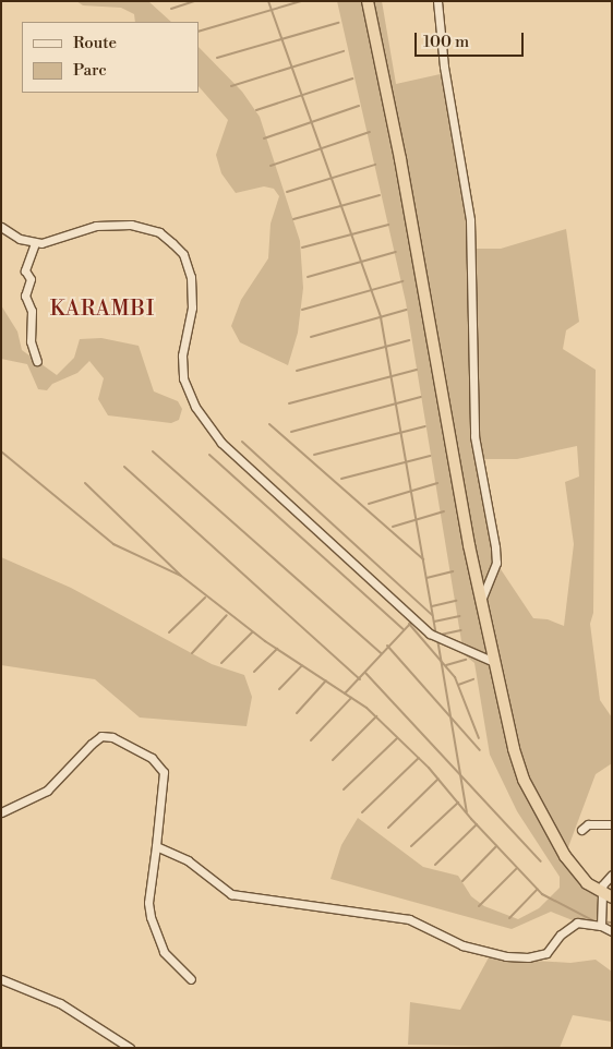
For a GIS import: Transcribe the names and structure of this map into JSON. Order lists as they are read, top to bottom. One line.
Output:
{"districts":["KARAMBI"],"legend":["Route","Parc"],"scale_bar":"100 m"}
